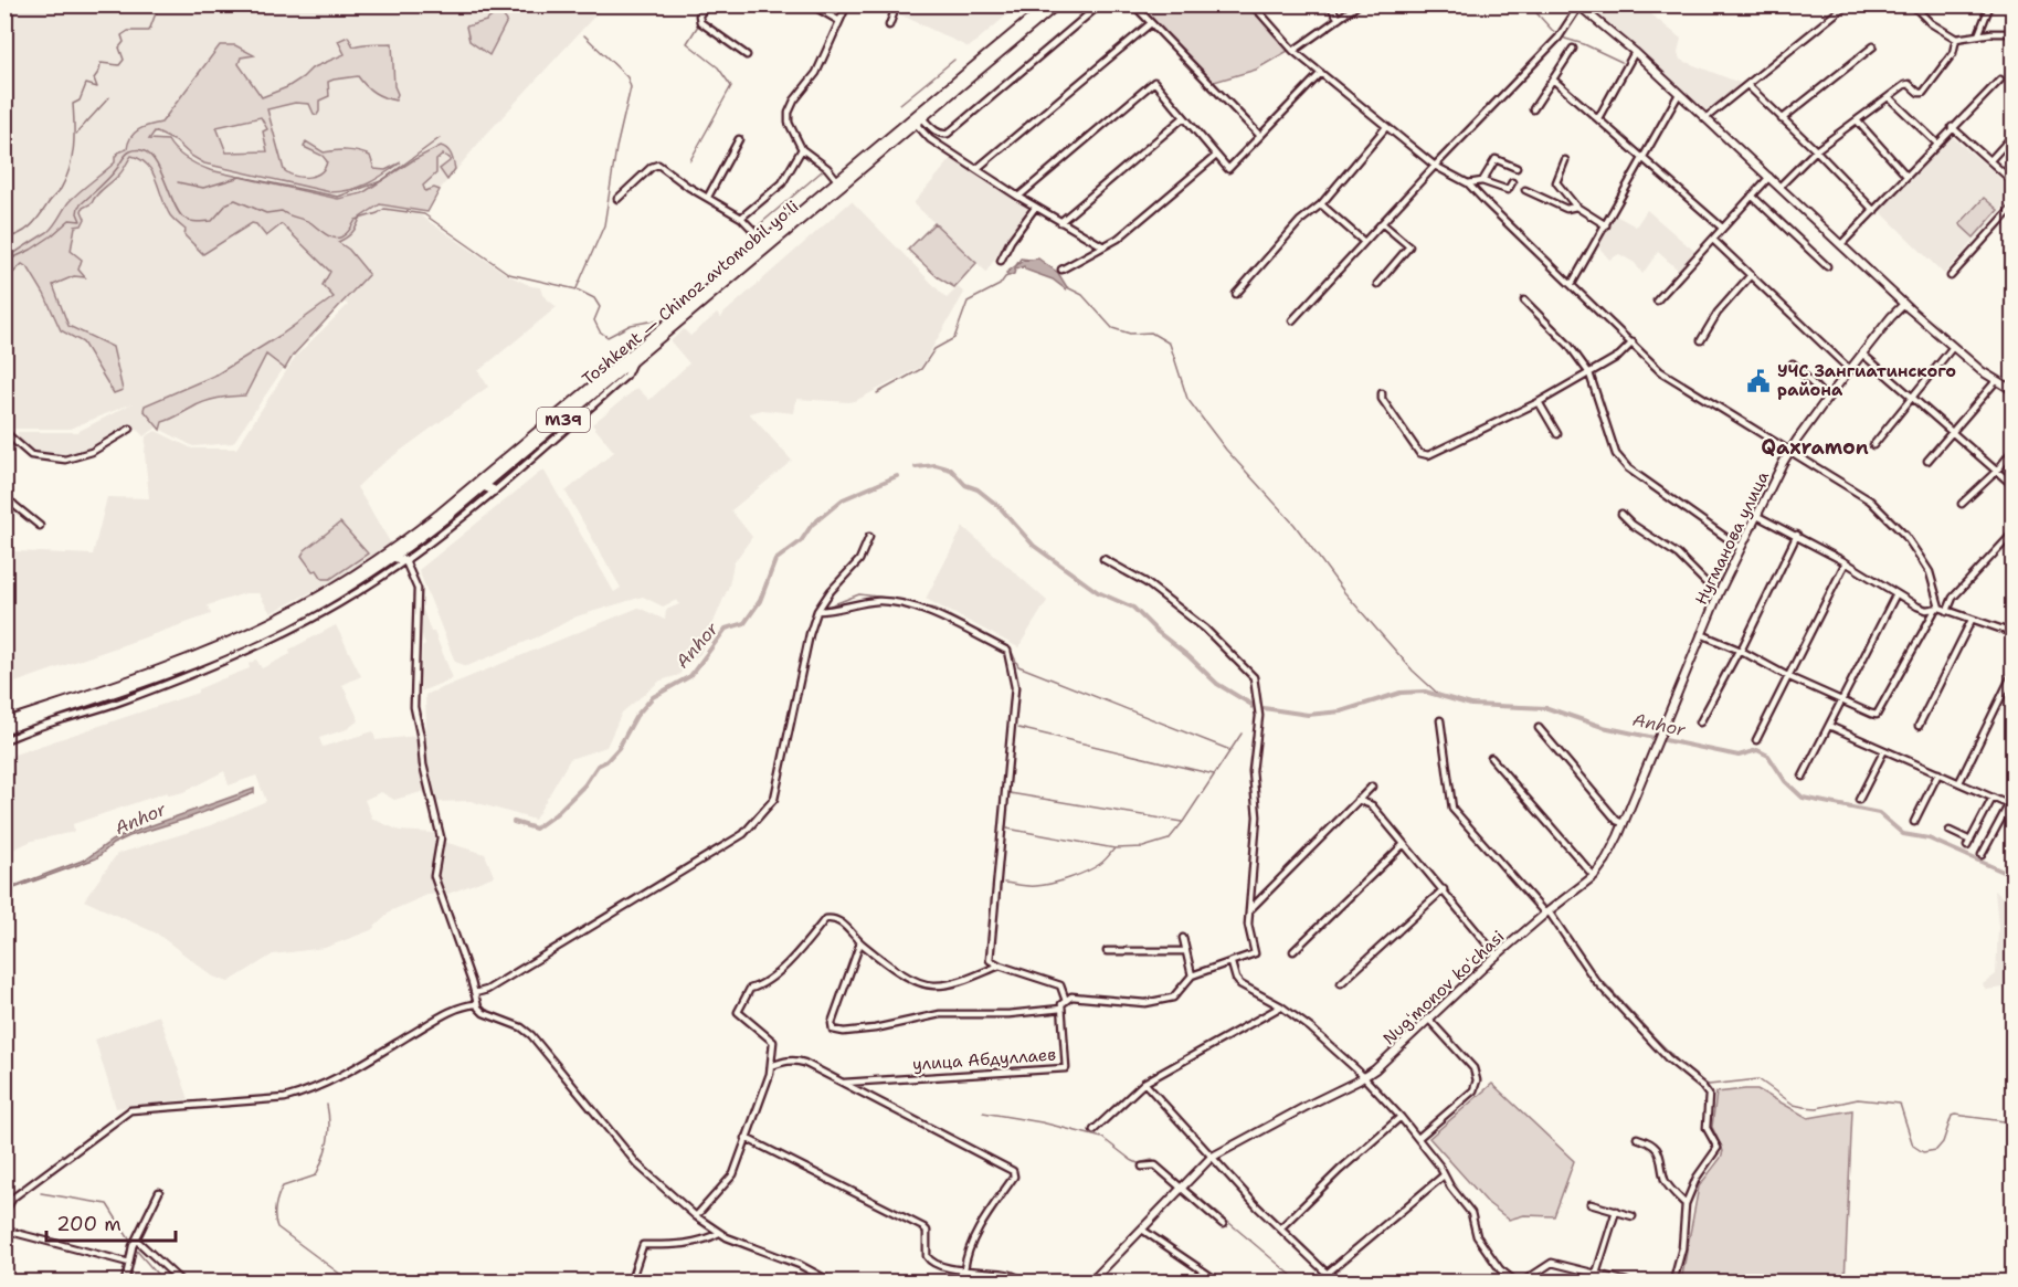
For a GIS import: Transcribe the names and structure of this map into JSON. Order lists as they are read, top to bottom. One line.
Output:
{"streets":{"highway":["Toshkent — Chinoz avtomobil yoʻli","M39"],"main road":["Нугманова улица","Nugʻmonov koʻchasi"],"street":["улица Абдуллаев"]},"crossings":[["Toshkent — Chinoz avtomobil yoʻli","M39"],["Нугманова улица","Nugʻmonov koʻchasi"]],"districts":["Qaxramon"],"water":["Anhor"],"places":{"public building":["УЧС Зангиатинского района"]},"scale_bar":"200 m"}
